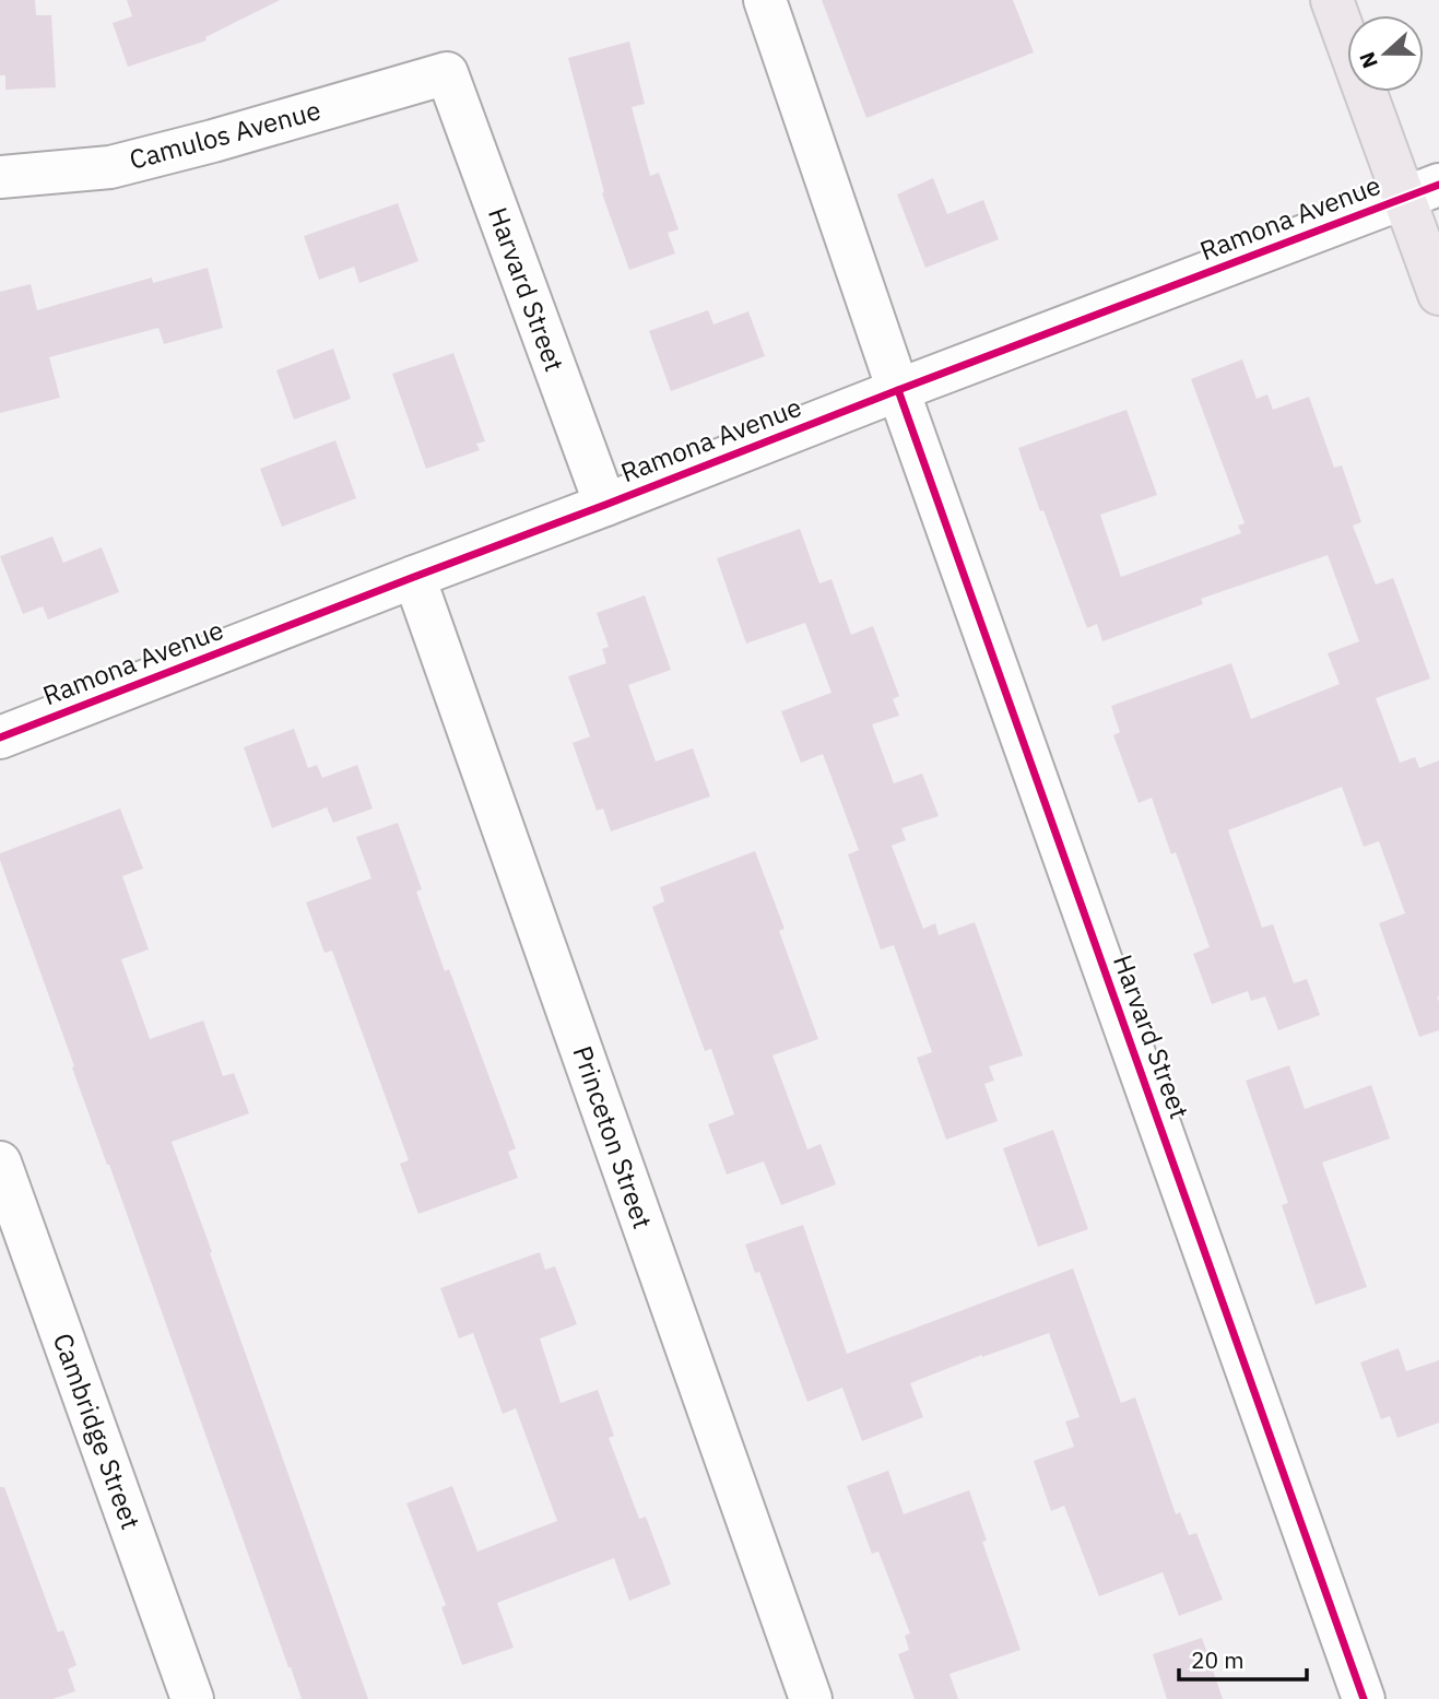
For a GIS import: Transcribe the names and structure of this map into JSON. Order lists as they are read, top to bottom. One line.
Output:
{"streets":{"street":["Camulos Avenue","Ramona Avenue","Harvard Street","Princeton Street","Cambridge Street"]},"crossings":[["Camulos Avenue","Harvard Street"],["Ramona Avenue","Harvard Street"],["Ramona Avenue","Princeton Street"]],"scale_bar":"20 m","north":"left"}
